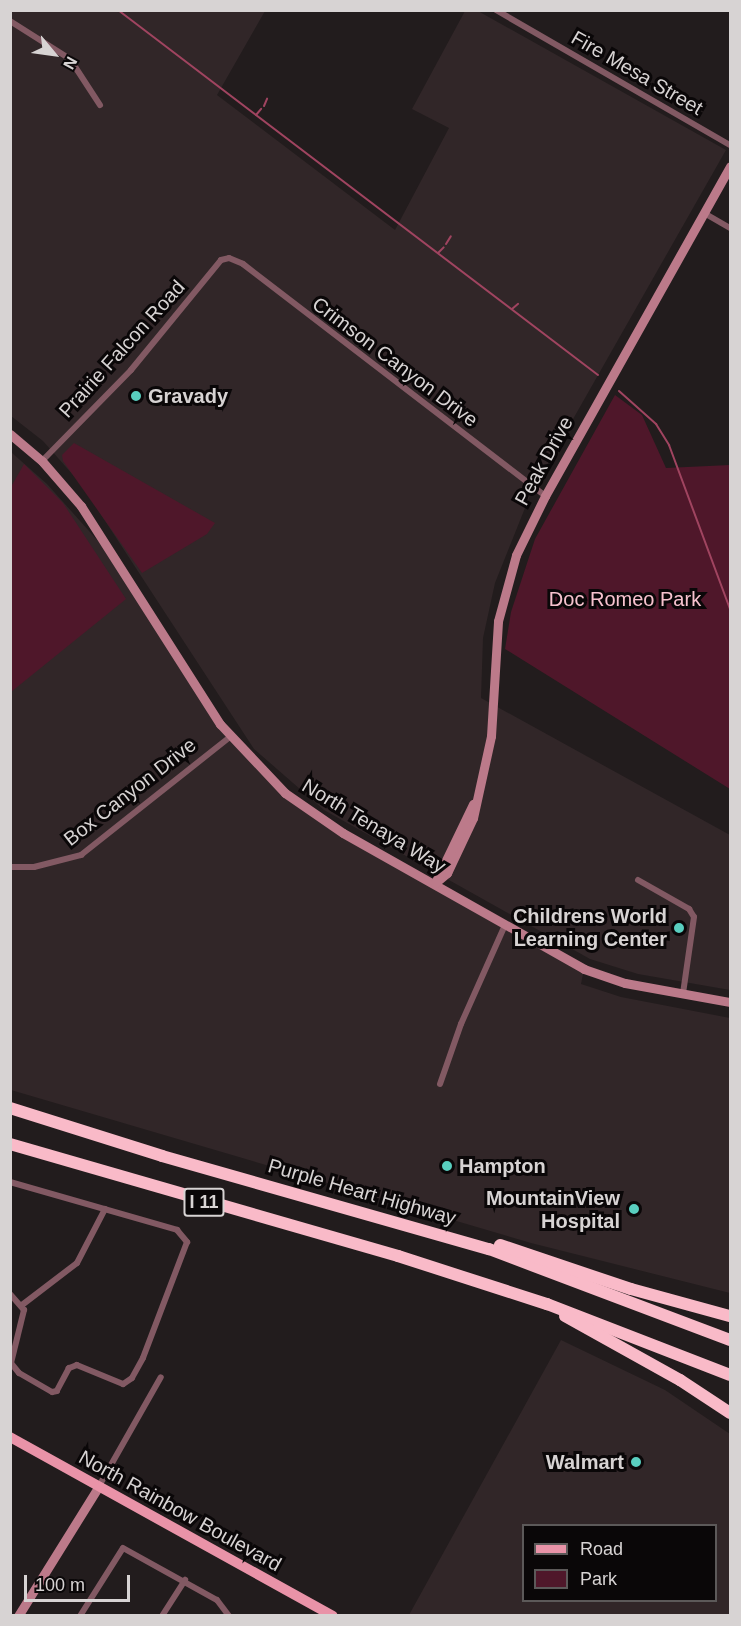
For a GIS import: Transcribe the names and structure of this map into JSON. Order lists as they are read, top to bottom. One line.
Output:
{"streets":{"highway":["Purple Heart Highway","I 11"],"main road":["Peak Drive","North Tenaya Way","North Rainbow Boulevard"],"street":["Fire Mesa Street","Prairie Falcon Road","Crimson Canyon Drive","Box Canyon Drive"]},"crossings":[["Prairie Falcon Road","Crimson Canyon Drive"],["Prairie Falcon Road","North Tenaya Way"],["Crimson Canyon Drive","Peak Drive"],["Peak Drive","North Tenaya Way"],["Box Canyon Drive","North Tenaya Way"]],"parks":["Doc Romeo Park"],"places":["Gravady","Childrens World Learning Center","Hampton","MountainView Hospital","Walmart"],"legend":["Road","Park"],"scale_bar":"100 m","north":"bottom right"}
